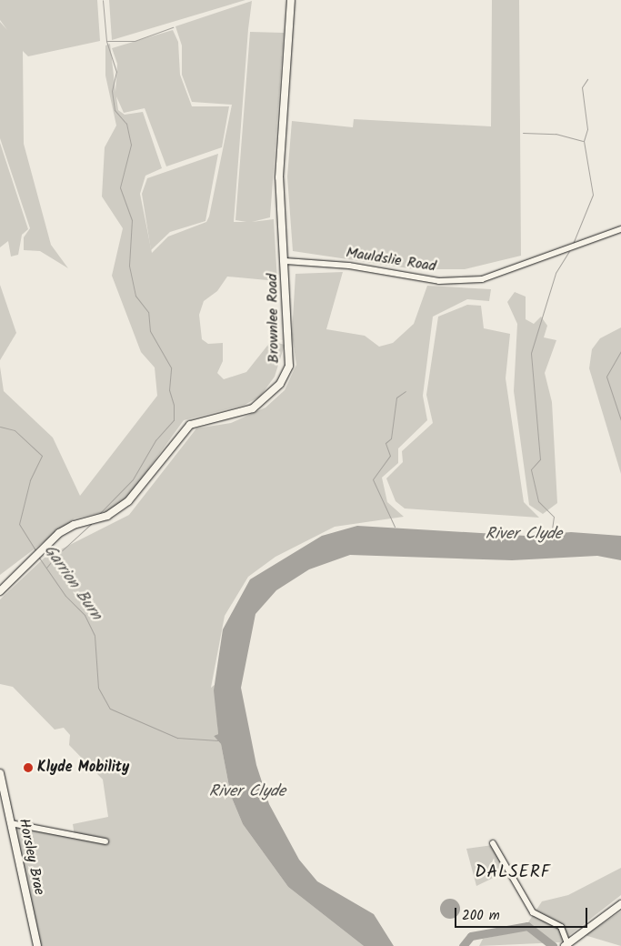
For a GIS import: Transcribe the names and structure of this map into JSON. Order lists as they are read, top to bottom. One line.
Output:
{"streets":{"main road":["Brownlee Road","Horsley Brae"],"street":["Mauldslie Road"]},"crossings":[["Mauldslie Road","Brownlee Road"]],"districts":["DALSERF"],"water":["River Clyde","Garrion Burn"],"places":["Klyde Mobility"],"scale_bar":"200 m"}
